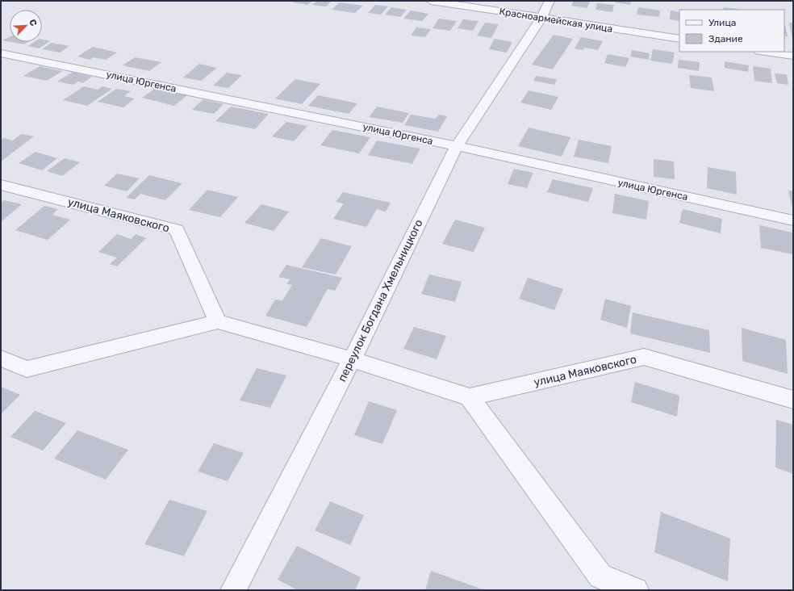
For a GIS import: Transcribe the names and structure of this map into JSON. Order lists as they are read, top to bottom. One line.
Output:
{"streets":{"street":["Красноармейская улица","улица Юргенса","улица Маяковского","переулок Богдана Хмельницкого"]},"crossings":[["Красноармейская улица","переулок Богдана Хмельницкого"],["улица Юргенса","переулок Богдана Хмельницкого"]],"legend":["Улица","Здание"],"north":"top right"}
